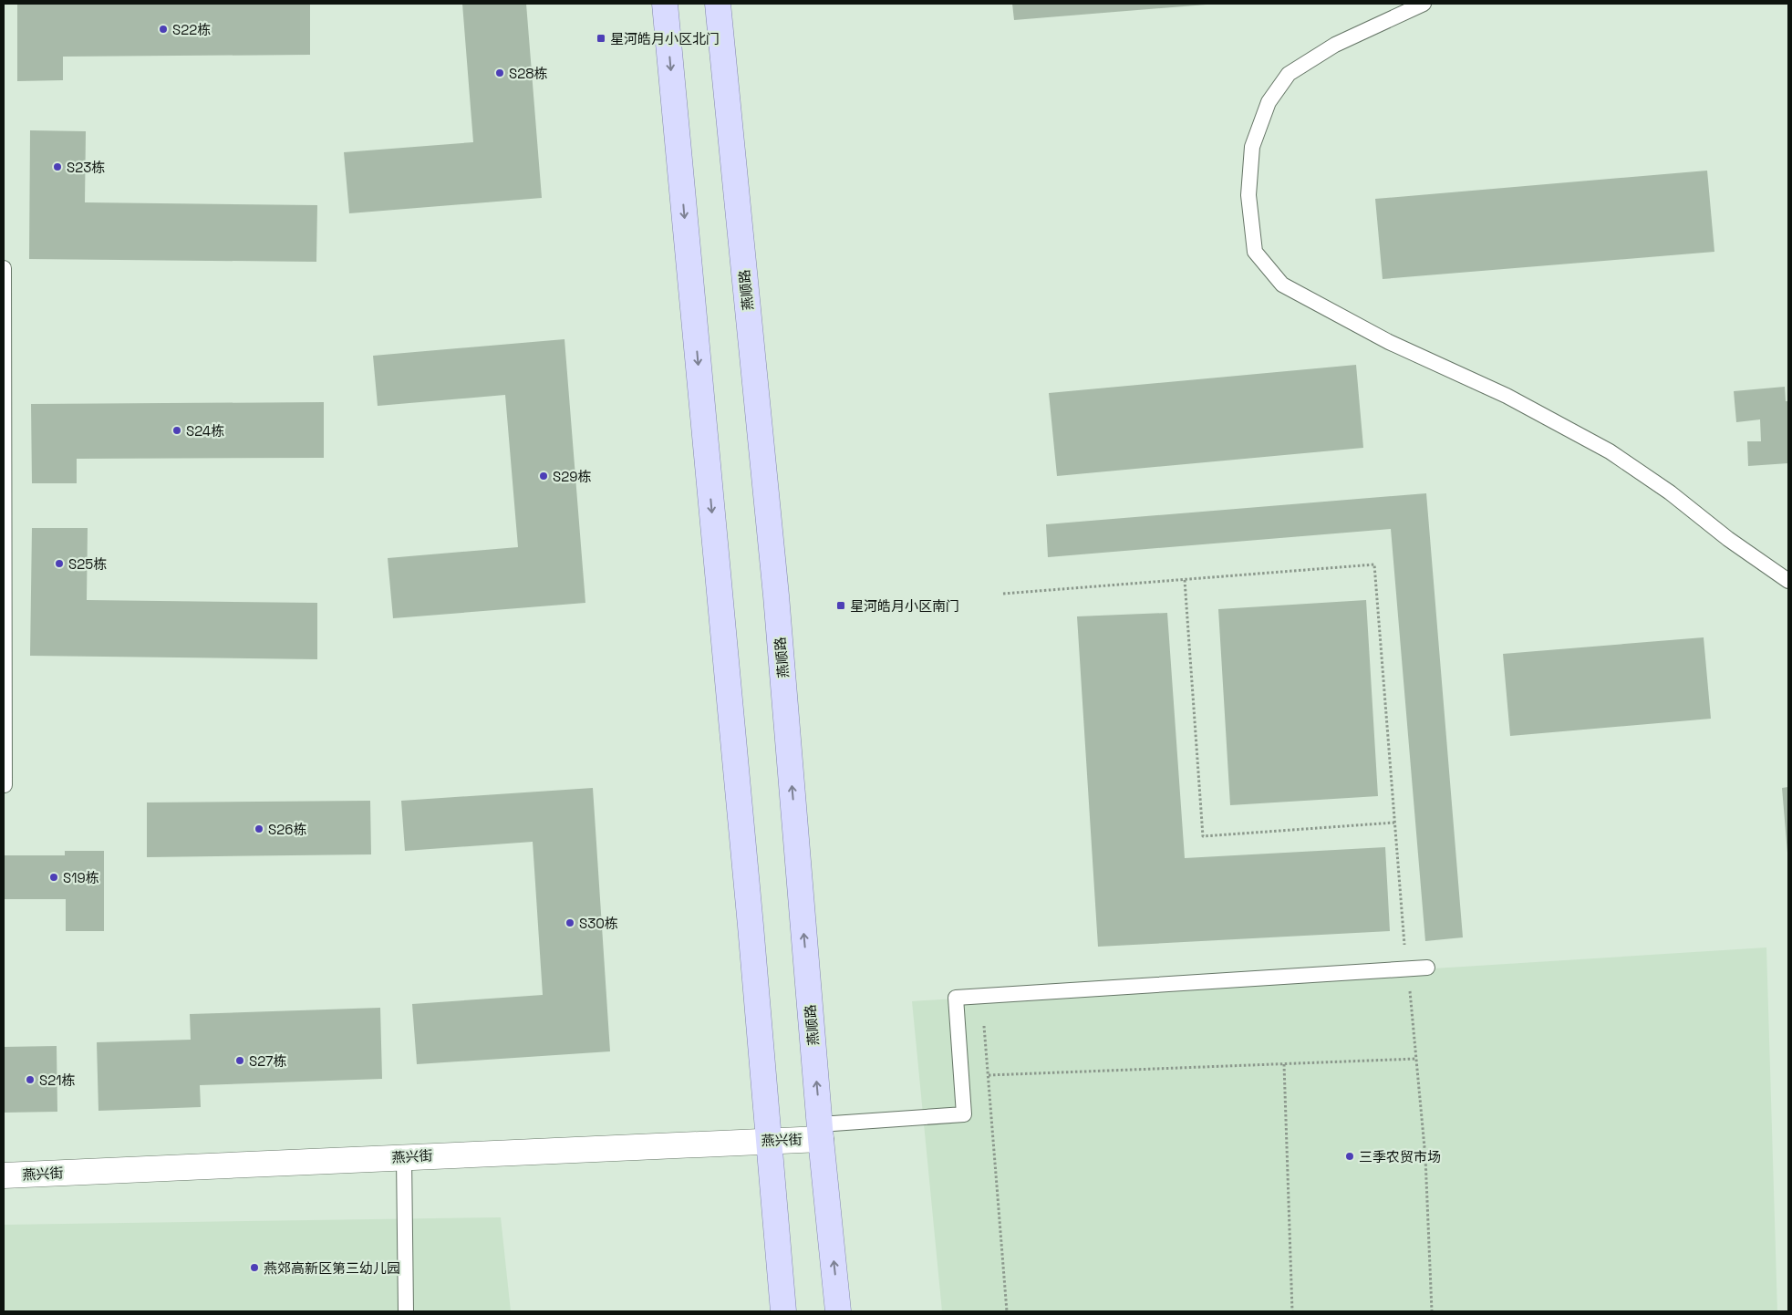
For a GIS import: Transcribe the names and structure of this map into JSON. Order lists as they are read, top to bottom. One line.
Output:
{"streets":{"main road":["燕顺路"],"street":["燕兴街"]},"crossings":[["燕顺路","燕兴街"]],"places":{"other":["S22栋","S28栋","S23栋","S24栋","S29栋","S25栋","S26栋","S19栋","S30栋","S27栋","S21栋","三季农贸市场","燕郊高新区第三幼儿园"],"transit":["星河皓月小区北门","星河皓月小区南门"]}}
